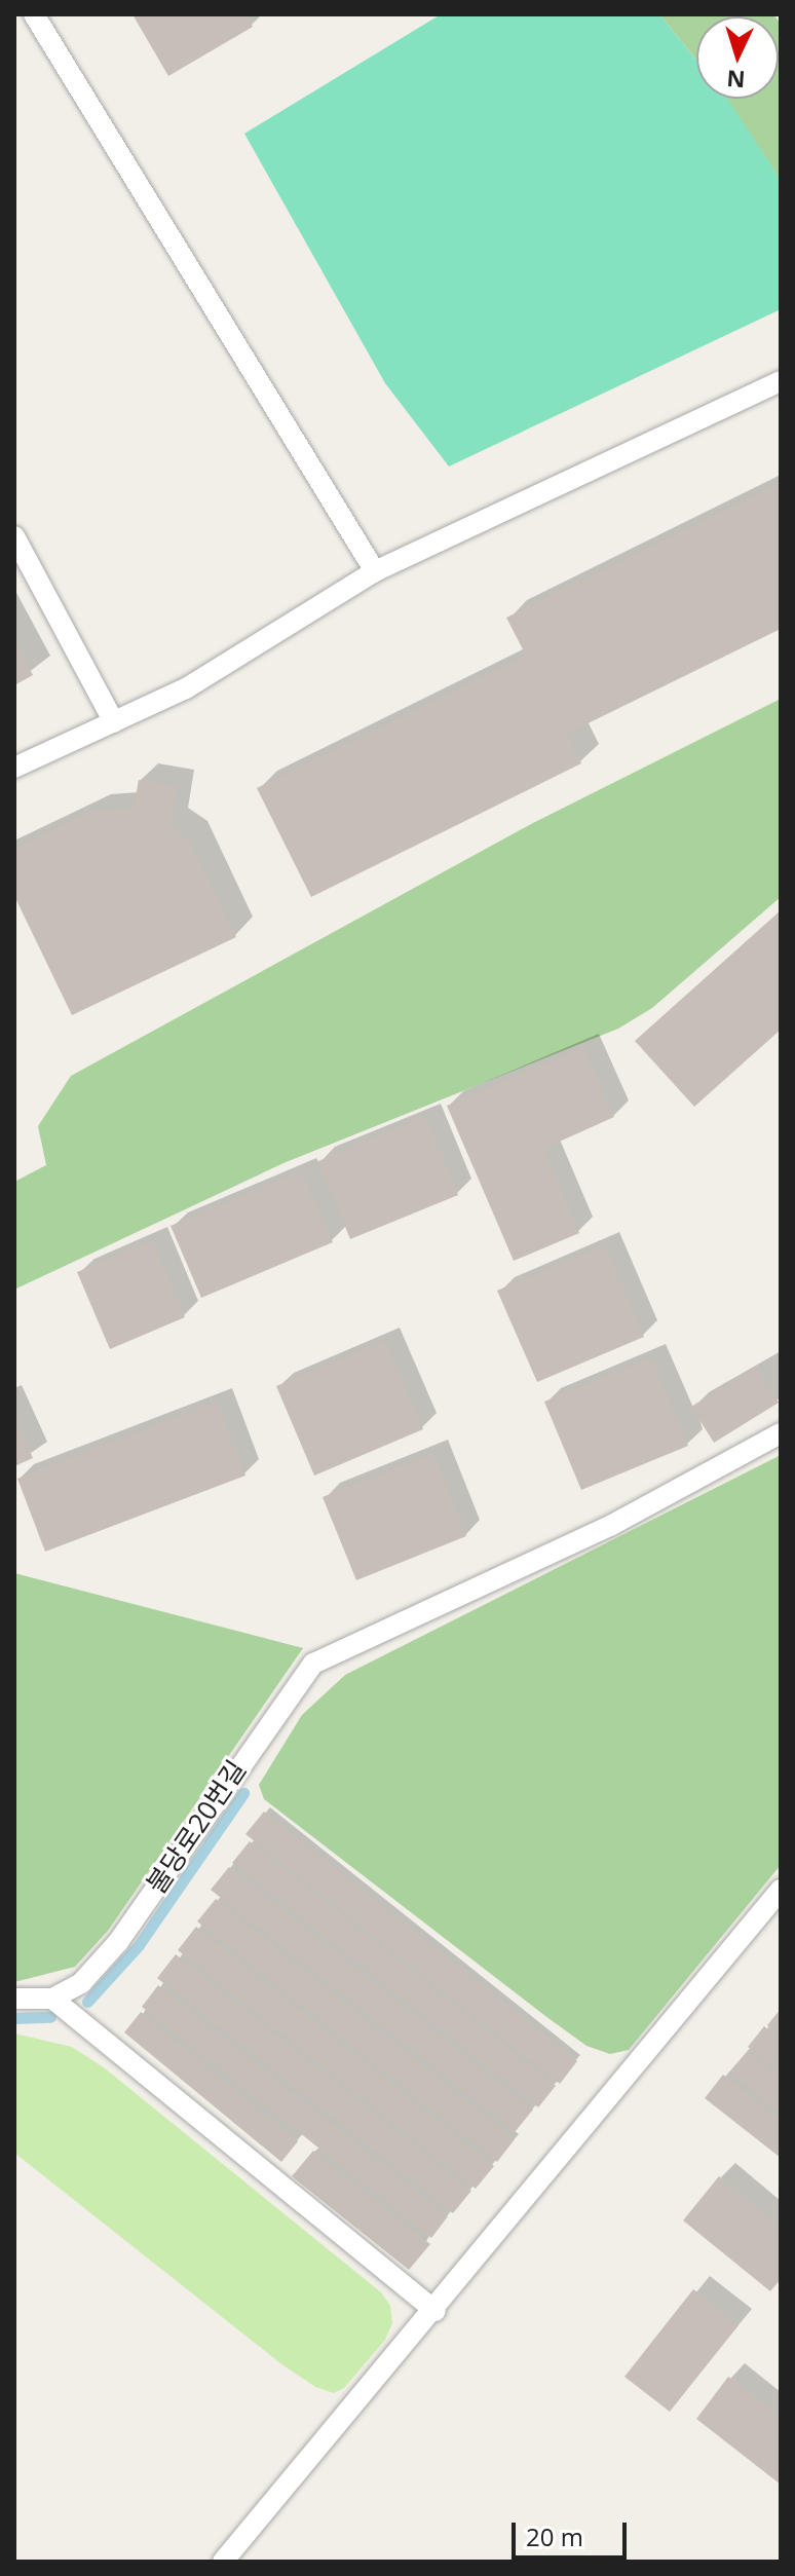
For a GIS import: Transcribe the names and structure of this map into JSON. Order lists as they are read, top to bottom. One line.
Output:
{"streets":{"lane":["불당로20번길"]},"scale_bar":"20 m","north":"bottom"}
